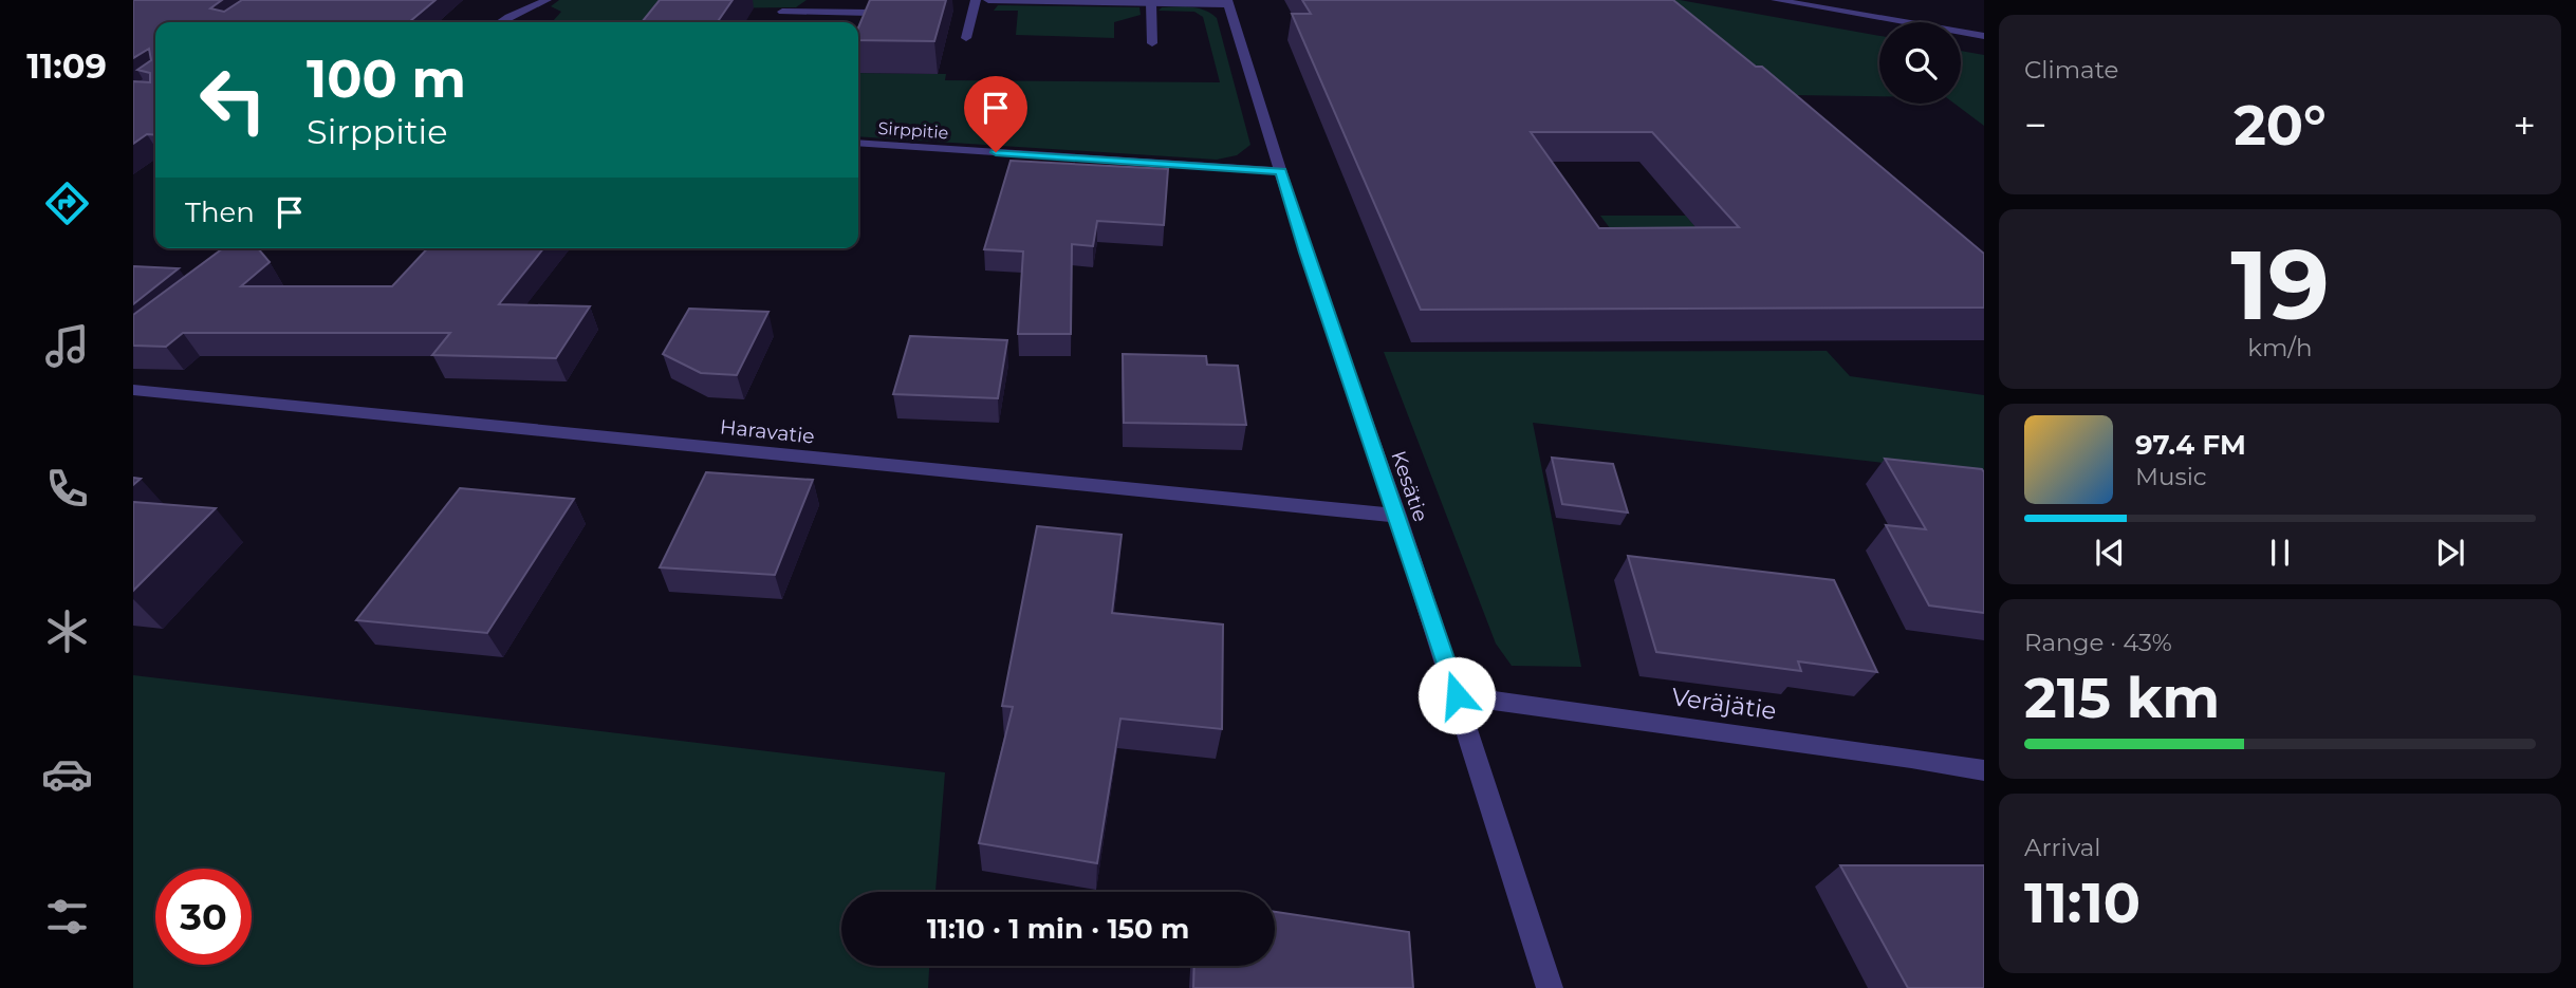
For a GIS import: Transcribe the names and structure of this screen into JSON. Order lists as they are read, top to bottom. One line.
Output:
{"streets":{"street":["Sirppitie","Haravatie","Kesätie","Veräjätie"]},"crossings":[["Sirppitie","Kesätie"],["Haravatie","Kesätie"],["Kesätie","Veräjätie"]],"page":{"tabs":"11:09","tile":["Climate",["19","km/h"],["Range · 43%","215 km"],["Arrival","11:10"]],"turn":["100 m","Sirppitie"],"heat":["−","20°","+"],"then":"Then","song":["97.4 FM","Music"],"limit":"30","trip":"11:10 · 1 min · 150 m"}}
